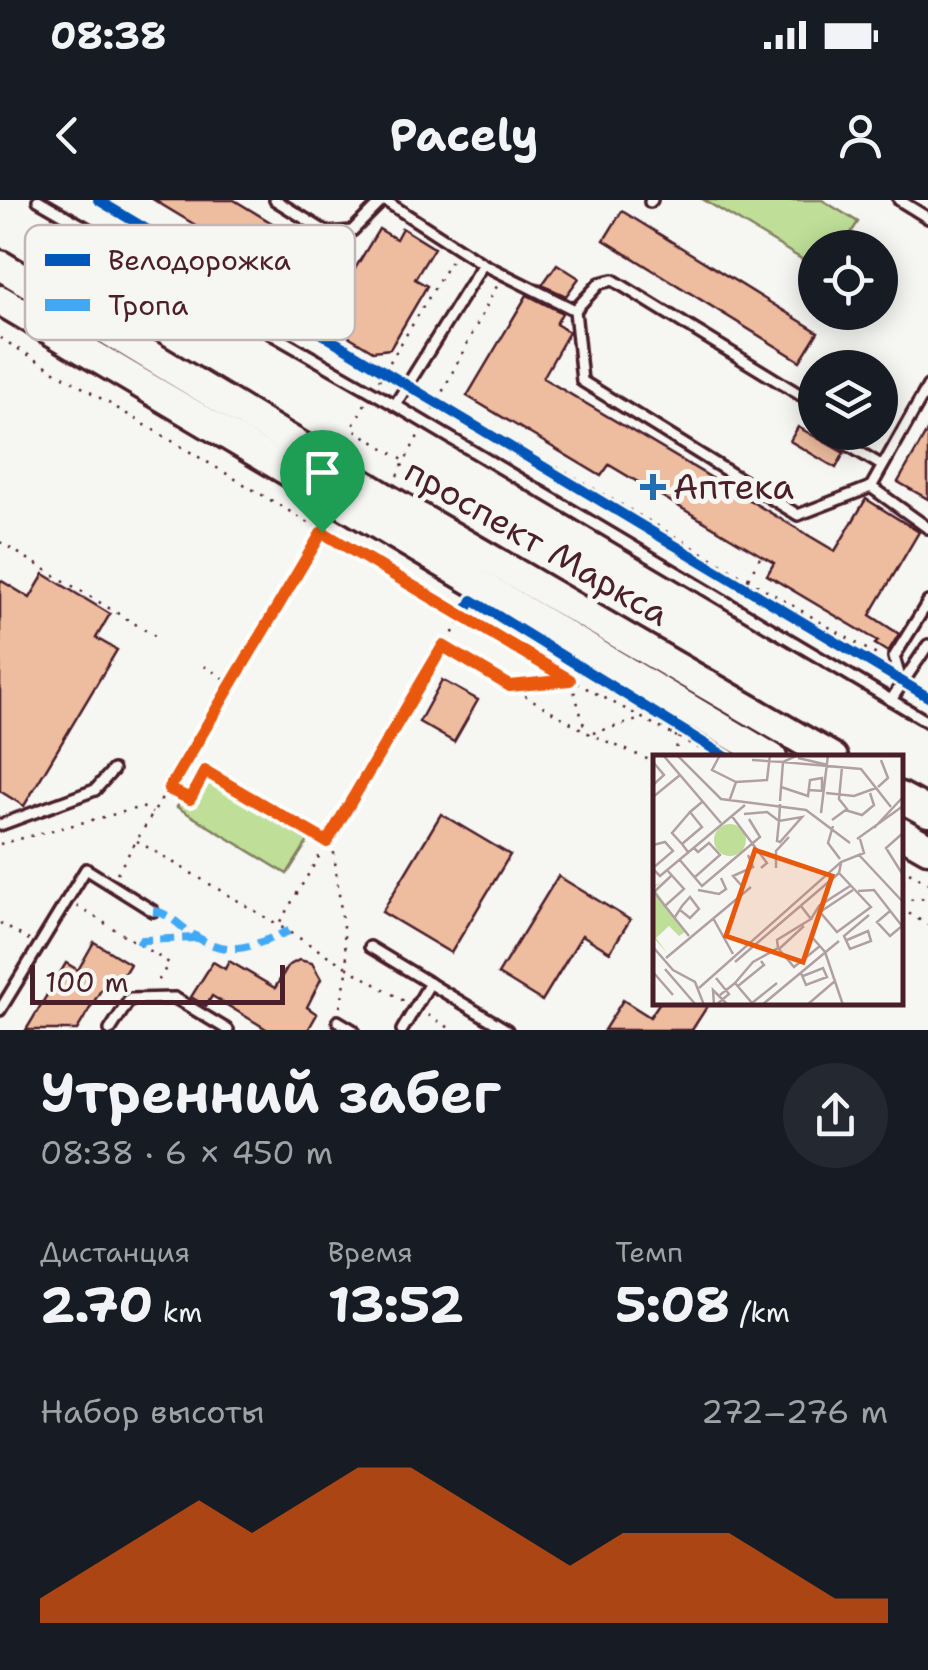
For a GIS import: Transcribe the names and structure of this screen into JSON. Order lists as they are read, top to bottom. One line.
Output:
{"streets":{"main road":["проспект Маркса"]},"places":{"health":["Аптека"]},"legend":["Велодорожка","Тропа"],"scale_bar":"100 m","page":{"status":"08:38","header":"Pacely","scale":"100 m","heading":["Утренний забег","08:38 · 6 × 450 m"],"stats":[["Дистанция","2.70 km"],["Время","13:52"],["Темп","5:08 /km"]],"chart":["Набор высоты","272–276 m"]}}
